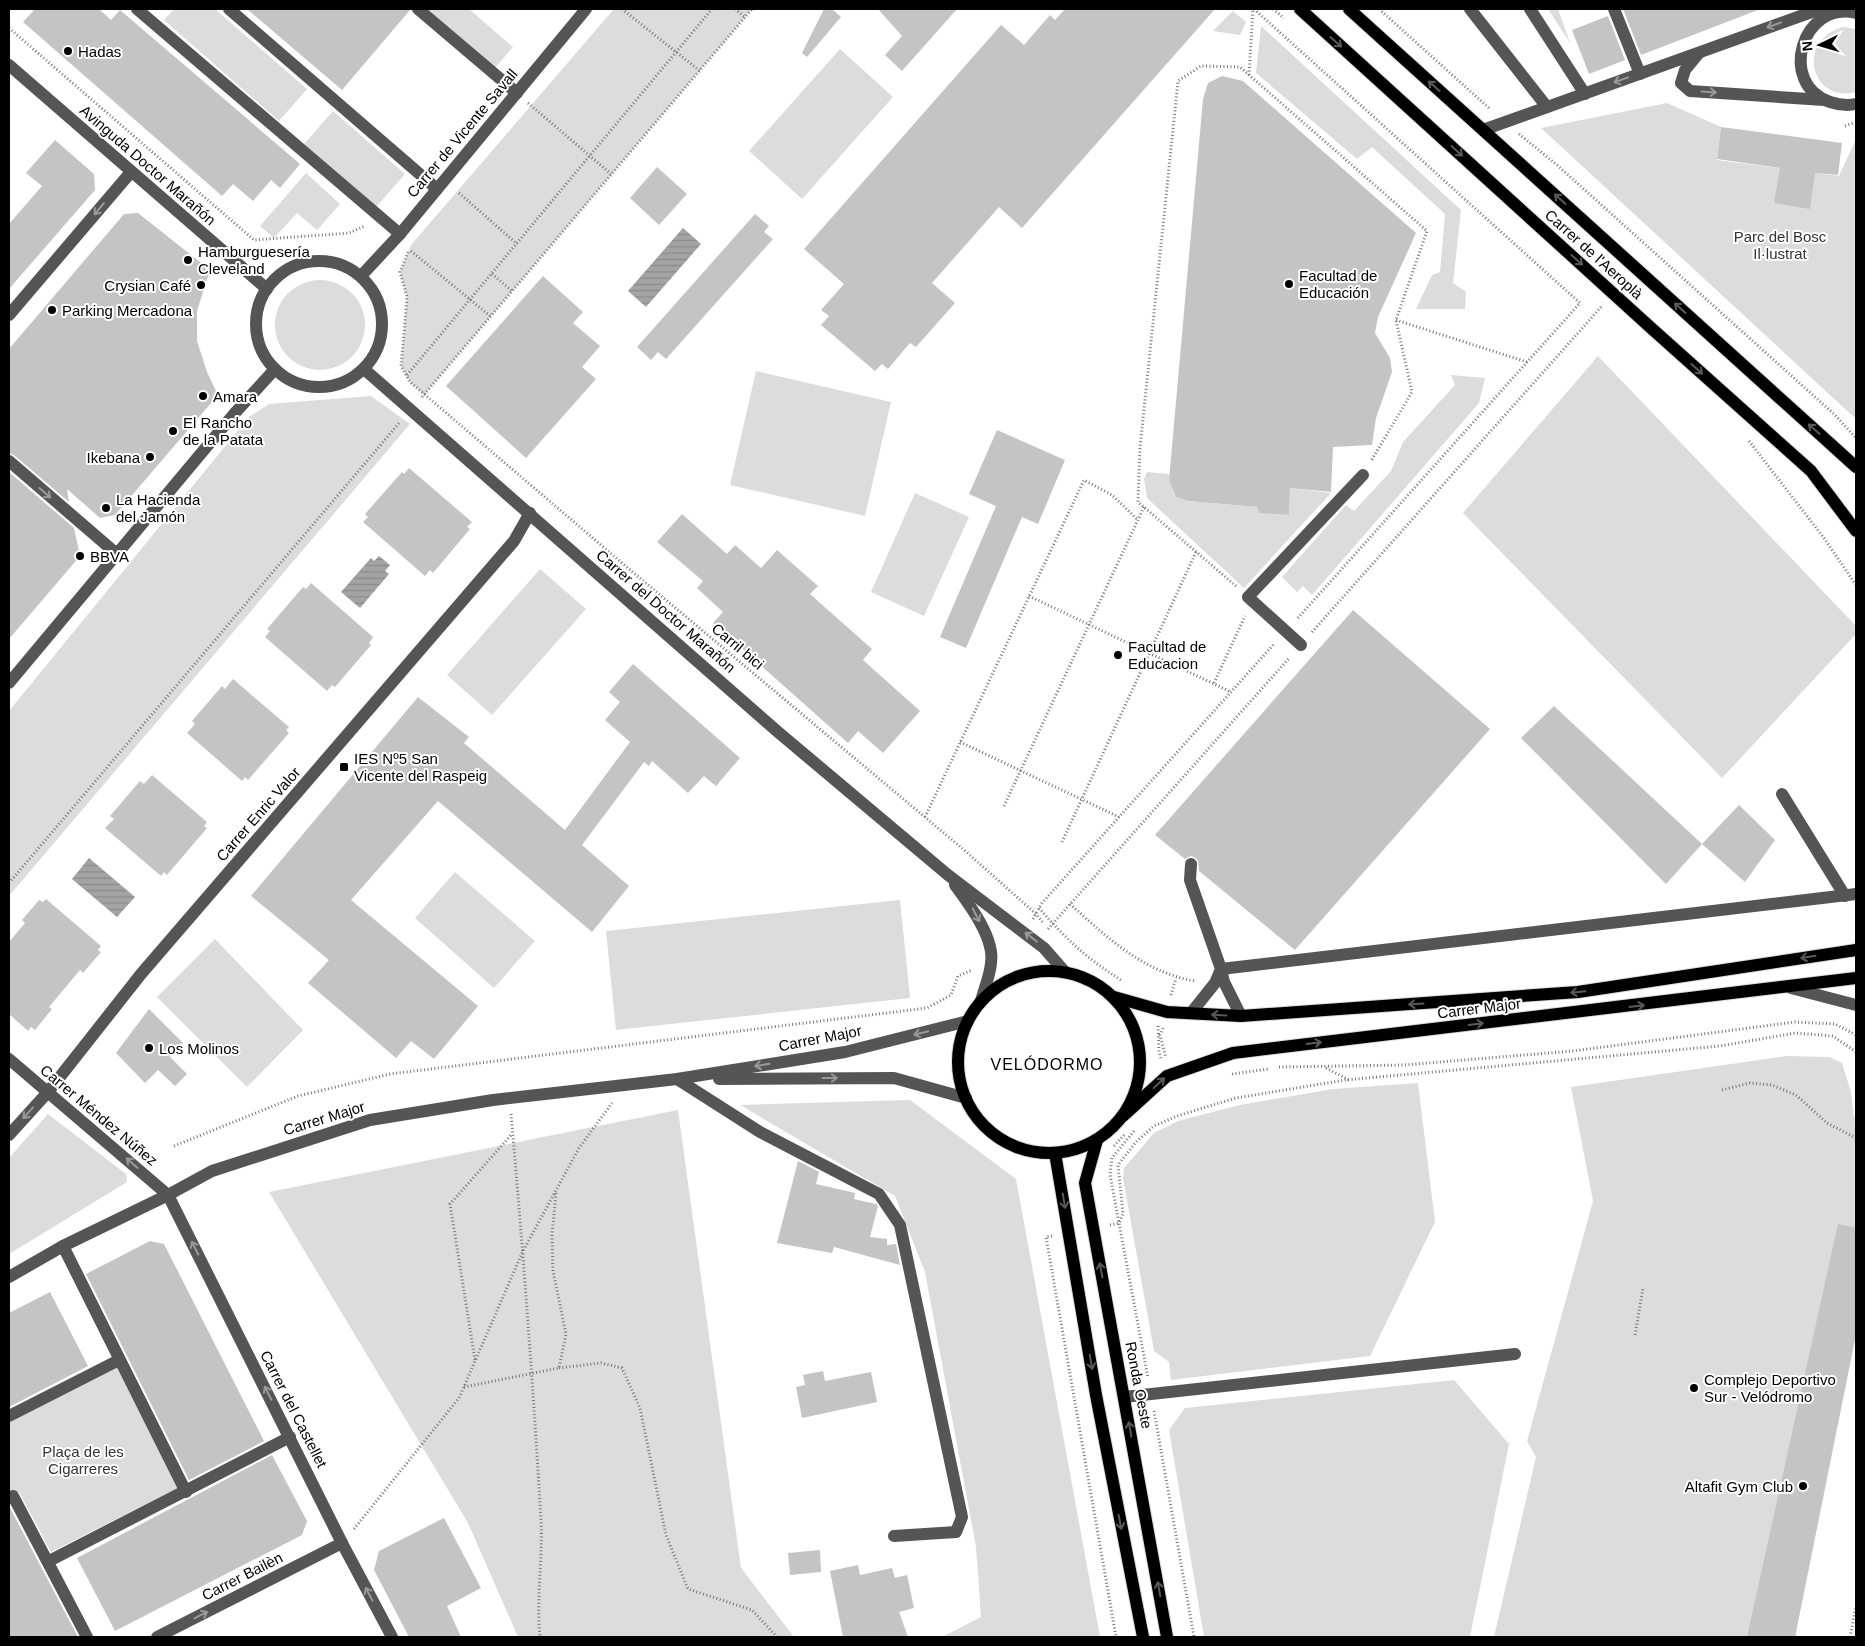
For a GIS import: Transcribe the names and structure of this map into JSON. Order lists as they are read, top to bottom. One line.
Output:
{"streets":{"main road":["Carrer de l'Aeroplà","Carrer Major","Ronda Oeste"],"street":["Carrer de Vicente Savall","Avinguda Doctor Marañón","Carrer del Doctor Marañón","Carrer Enric Valor","Carrer Méndez Núñez","Carrer del Castellet","Carrer Bailèn"],"path":["Carril bici"]},"crossings":[["Carrer de Vicente Savall","Avinguda Doctor Marañón"],["Carrer de Vicente Savall","Carrer del Doctor Marañón"],["Avinguda Doctor Marañón","Carrer del Doctor Marañón"],["Carrer del Doctor Marañón","Carrer Enric Valor"],["Carrer Enric Valor","Carrer Méndez Núñez"],["Carrer Major","Carrer Méndez Núñez"],["Carrer Major","Ronda Oeste"],["Carrer Major","Carrer del Castellet"],["Carrer Méndez Núñez","Carrer del Castellet"],["Carrer del Castellet","Carrer Bailèn"]],"one_way":["Carrer Méndez Núñez","Carrer del Castellet","Carrer Bailèn"],"districts":["VELÓDORMO"],"parks":["Parc del Bosc Il·lustrat","Plaça de les Cigarreres"],"places":{"other":["Hadas","Hamburguesería Cleveland","Facultad de Educación","Crysian Café","Parking Mercadona","Amara","El Rancho de la Patata","Ikebana","La Hacienda del Jamón","BBVA","Facultad de Educacion","Los Molinos","Complejo Deportivo Sur - Velódromo","Altafit Gym Club"],"transit":["IES Nº5 San Vicente del Raspeig"]},"north":"left"}
